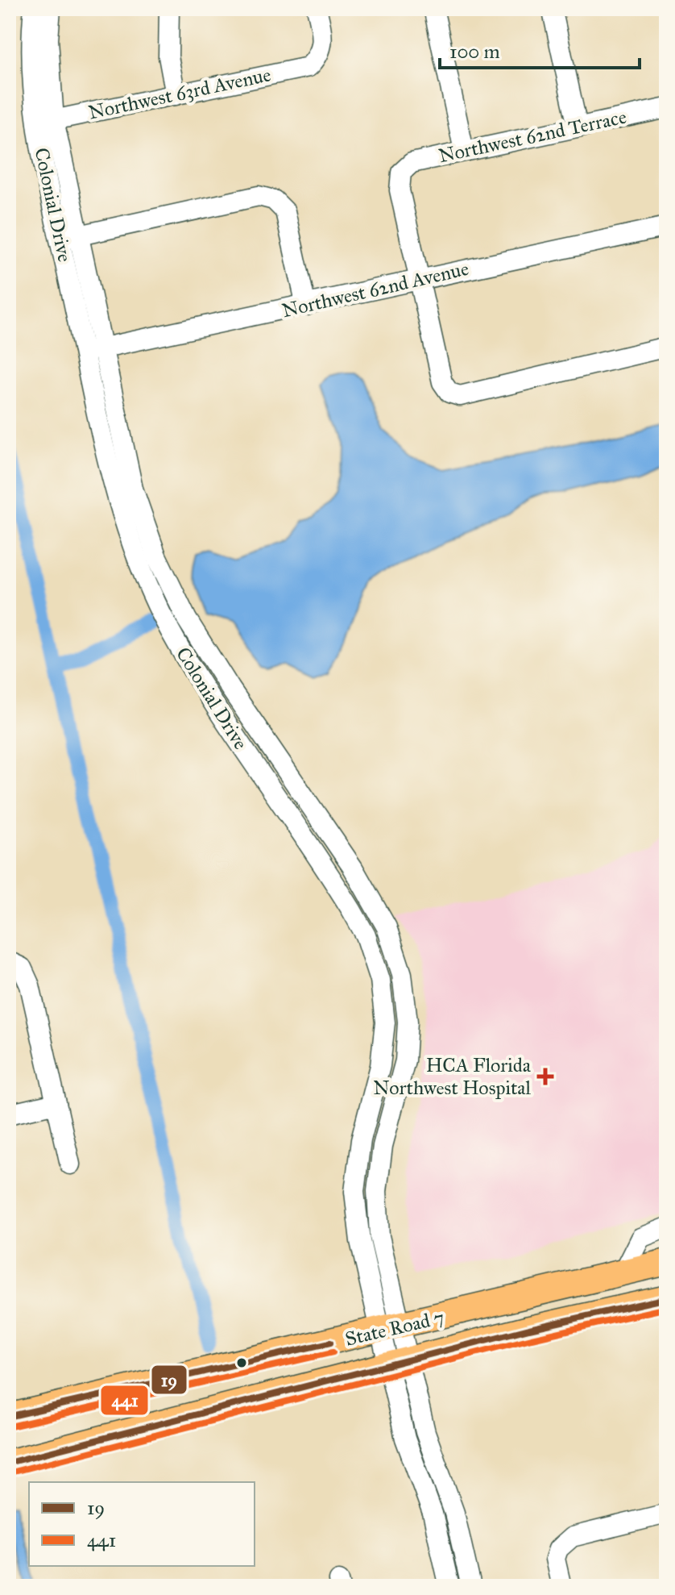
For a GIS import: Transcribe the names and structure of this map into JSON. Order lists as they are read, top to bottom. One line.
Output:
{"streets":{"main road":["State Road 7"],"street":["Northwest 63rd Avenue","Northwest 62nd Terrace","Colonial Drive","Northwest 62nd Avenue"]},"crossings":[["Northwest 63rd Avenue","Colonial Drive"],["Northwest 62nd Terrace","Northwest 62nd Avenue"],["Colonial Drive","Northwest 62nd Avenue"],["Colonial Drive","State Road 7"]],"places":{"health":["HCA Florida Northwest Hospital"]},"lines":["transit line 19","transit line 441"],"legend":["19","441"],"scale_bar":"100 m"}
